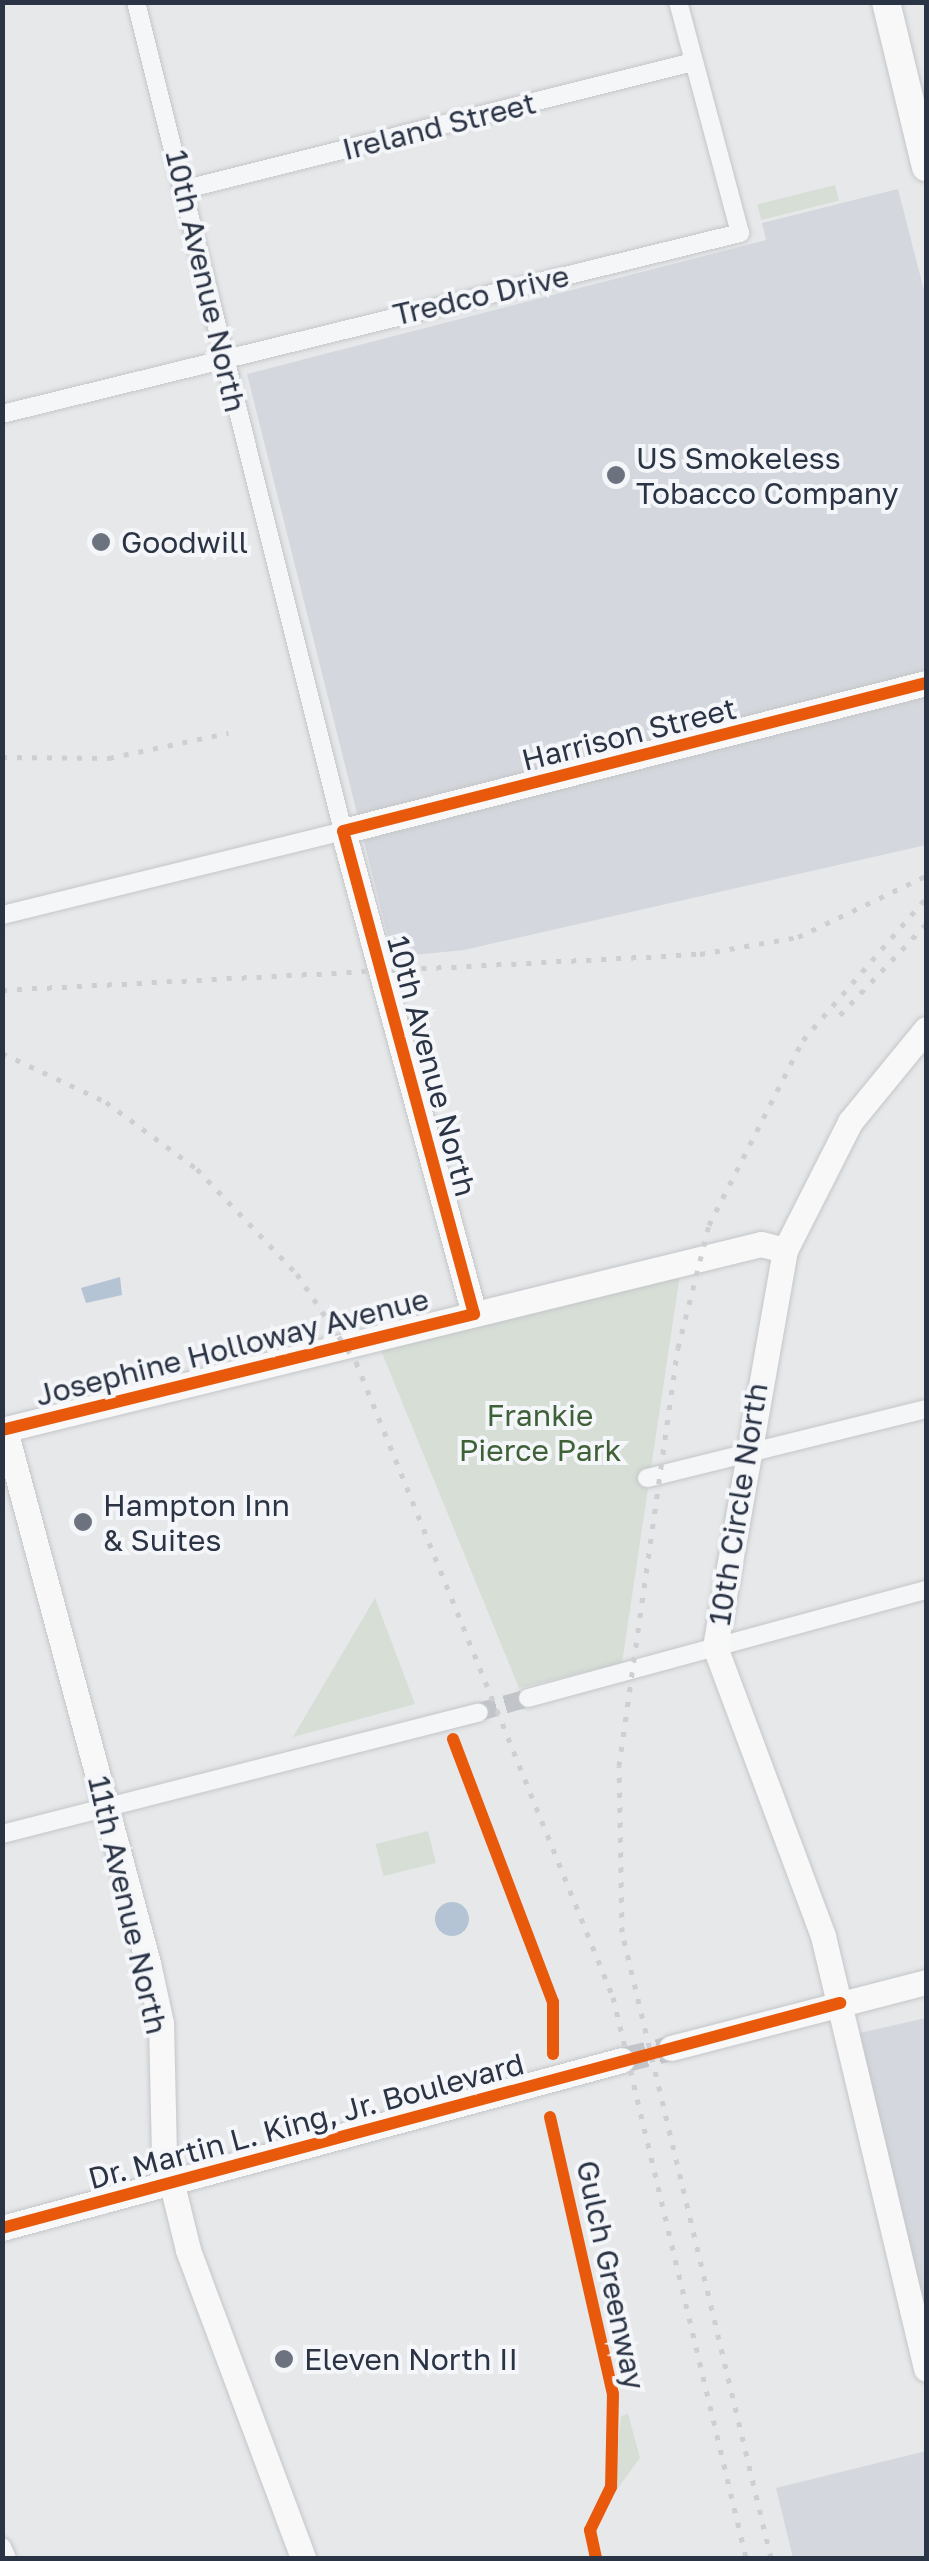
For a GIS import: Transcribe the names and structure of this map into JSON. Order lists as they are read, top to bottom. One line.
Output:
{"streets":{"street":["Ireland Street","10th Avenue North","Tredco Drive","Harrison Street","Josephine Holloway Avenue","10th Circle North","11th Avenue North","Dr. Martin L. King, Jr. Boulevard"],"cycle path":["Gulch Greenway"]},"crossings":[["Ireland Street","10th Avenue North"],["Ireland Street","Tredco Drive"],["10th Avenue North","Tredco Drive"],["10th Avenue North","Harrison Street"],["10th Avenue North","Josephine Holloway Avenue"],["Josephine Holloway Avenue","10th Circle North"],["Josephine Holloway Avenue","11th Avenue North"],["11th Avenue North","Dr. Martin L. King, Jr. Boulevard"]],"parks":["Frankie Pierce Park"],"places":["US Smokeless Tobacco Company","Goodwill","Hampton Inn & Suites","Eleven North II"]}
